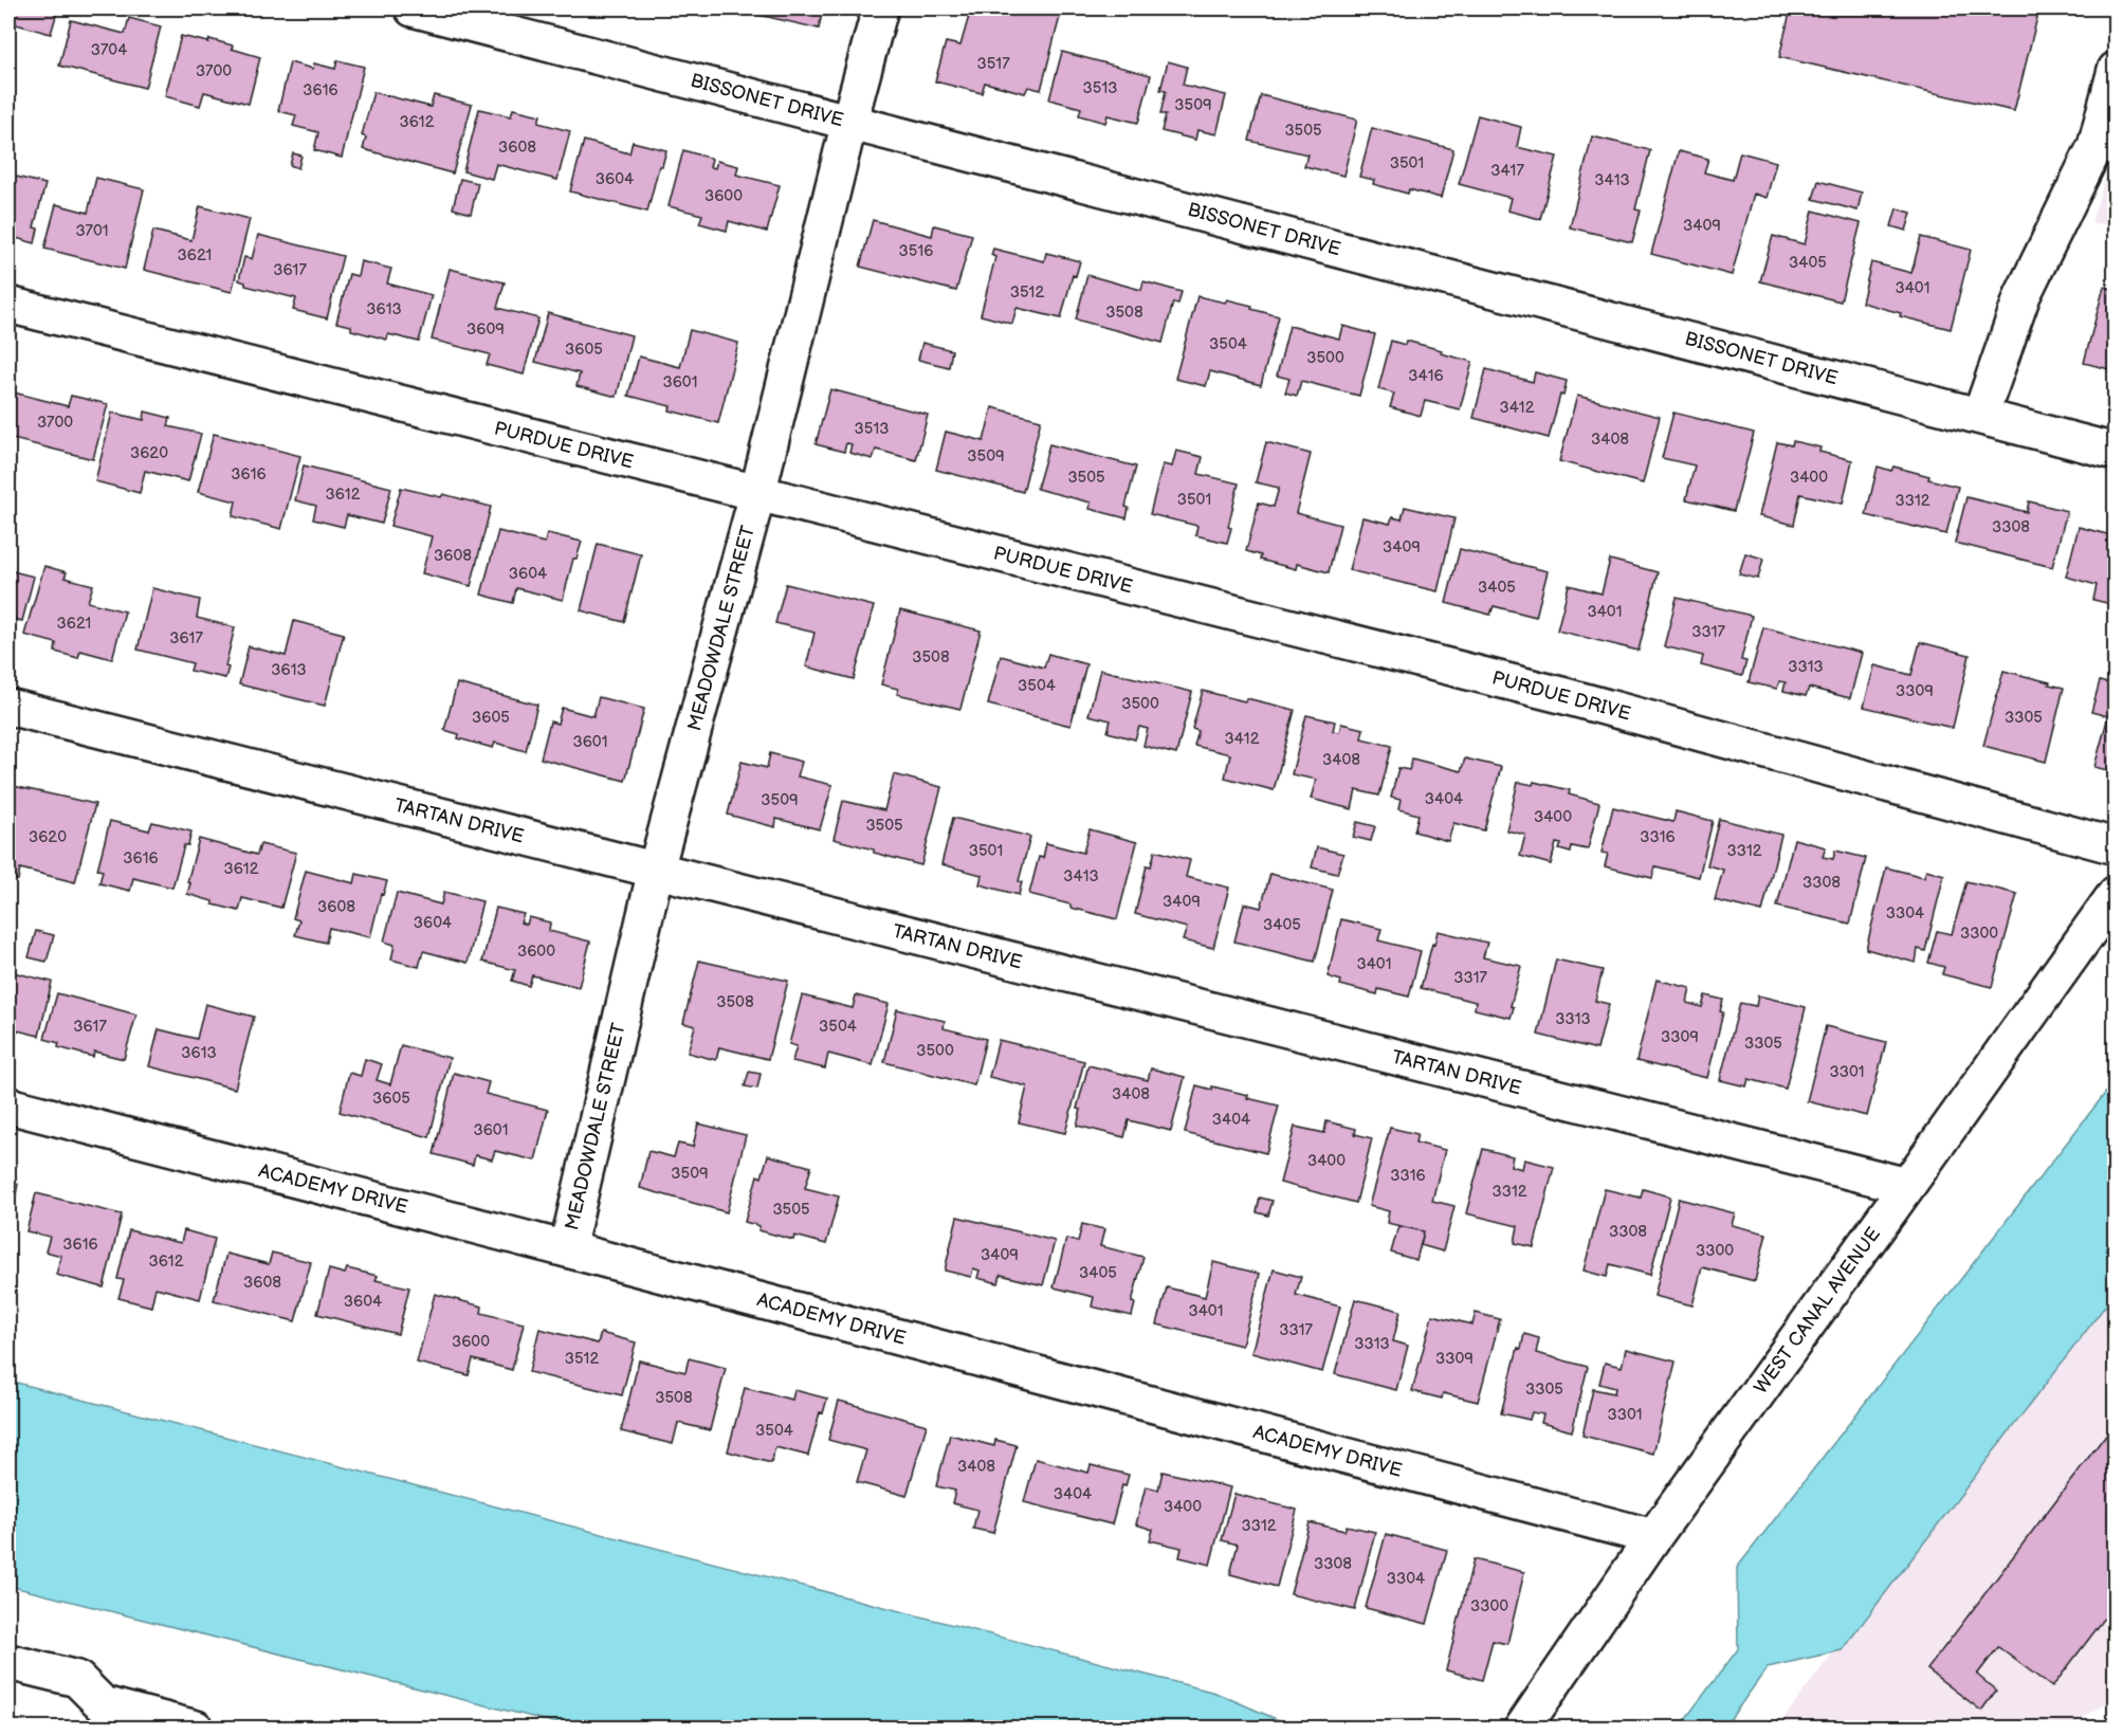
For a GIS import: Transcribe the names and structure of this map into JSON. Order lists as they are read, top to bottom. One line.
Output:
{"streets":{"street":["BISSONET DRIVE","PURDUE DRIVE","MEADOWDALE STREET","TARTAN DRIVE","ACADEMY DRIVE","WEST CANAL AVENUE"]},"crossings":[["BISSONET DRIVE","MEADOWDALE STREET"],["PURDUE DRIVE","MEADOWDALE STREET"],["MEADOWDALE STREET","TARTAN DRIVE"],["MEADOWDALE STREET","ACADEMY DRIVE"],["TARTAN DRIVE","WEST CANAL AVENUE"],["ACADEMY DRIVE","WEST CANAL AVENUE"]],"house_numbers":["3704","3517","3700","3513","3616","3509","3612","3505","3608","3501","3417","3604","3413","3600","3409","3701","3516","3621","3405","3617","3401","3512","3613","3508","3609","3504","3605","3500","3416","3601","3412","3700","3513","3408","3620","3509","3616","3505","3400","3612","3501","3312","3308","3409","3608","3604","3405","3401","3621","3317","3617","3508","3313","3613","3504","3309","3500","3605","3305","3412","3601","3408","3404","3509","3400","3505","3620","3316","3501","3312","3616","3612","3413","3308","3409","3608","3304","3604","3405","3300","3600","3401","3317","3508","3313","3617","3504","3309","3305","3500","3613","3301","3408","3605","3404","3601","3400","3509","3316","3312","3505","3308","3616","3300","3409","3612","3405","3608","3604","3401","3317","3600","3313","3512","3309","3305","3508","3301","3504","3408","3404","3400","3312","3308","3304","3300"]}
